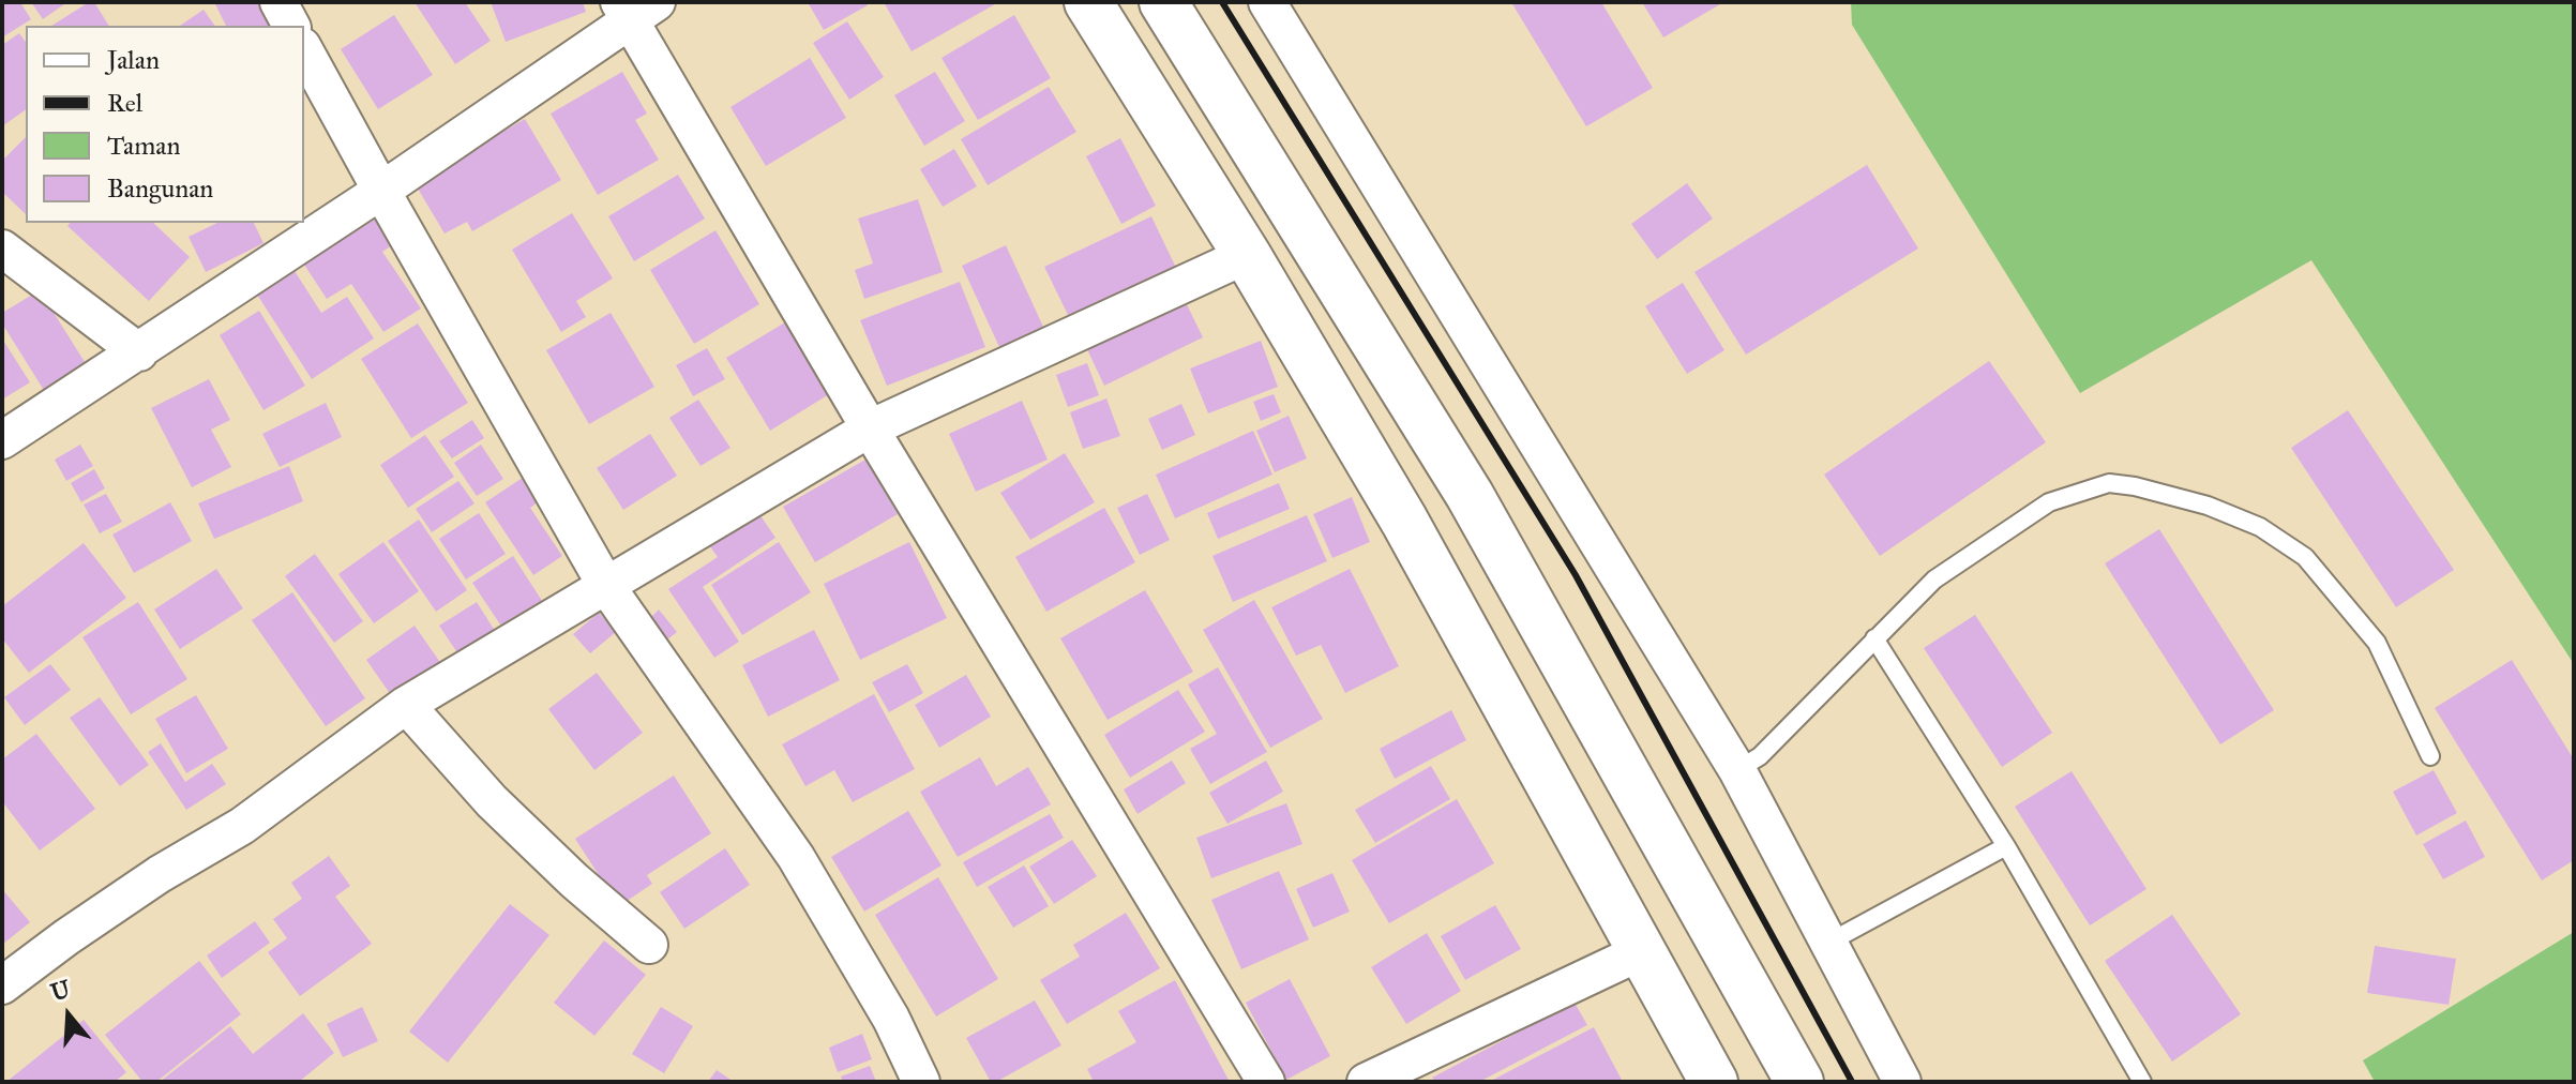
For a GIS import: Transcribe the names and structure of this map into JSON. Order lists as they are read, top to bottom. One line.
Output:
{"legend":["Jalan","Rel","Taman","Bangunan"],"north":"top"}
